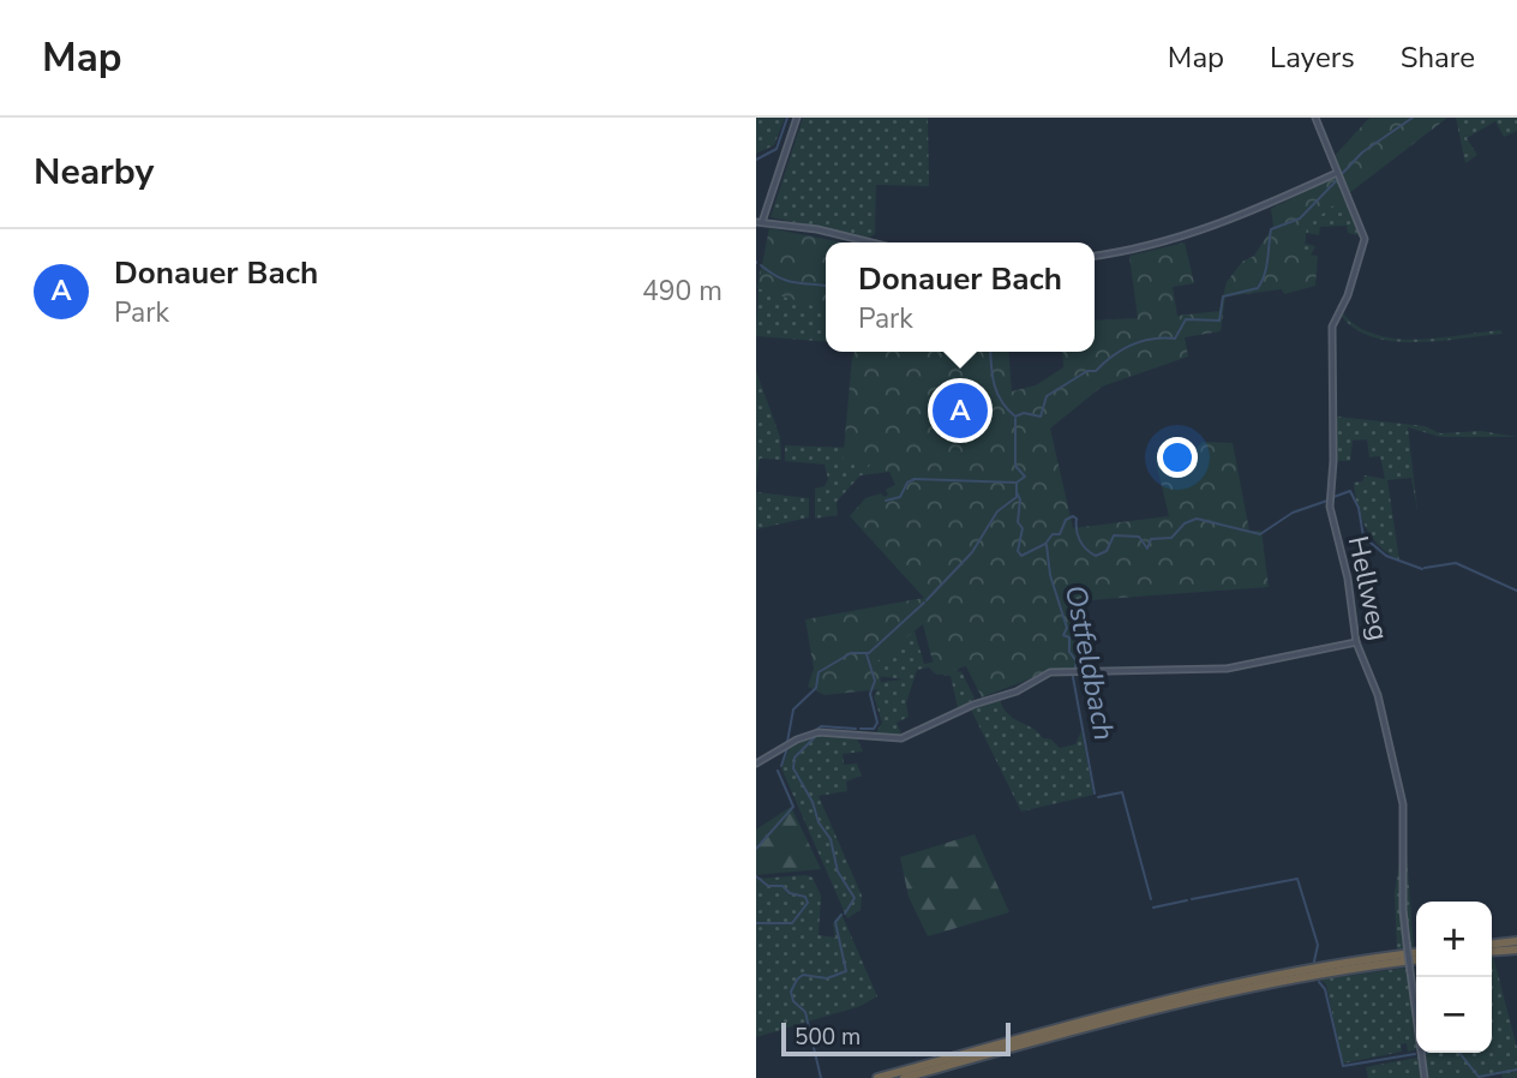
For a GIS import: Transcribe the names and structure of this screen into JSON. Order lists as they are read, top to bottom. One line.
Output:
{"streets":{"street":["Hellweg"]},"water":["Ostfeldbach"],"scale_bar":"500 m","page":{"header":"Map","nav":["Map","Layers","Share"],"heading":"Nearby","list":[{"mark":"A","name":"Donauer Bach","note":"Park","value":"490 m"}],"popup":["Donauer Bach","Park"],"pins":"A","map_buttons":["+","−"],"scale":"500 m"}}
